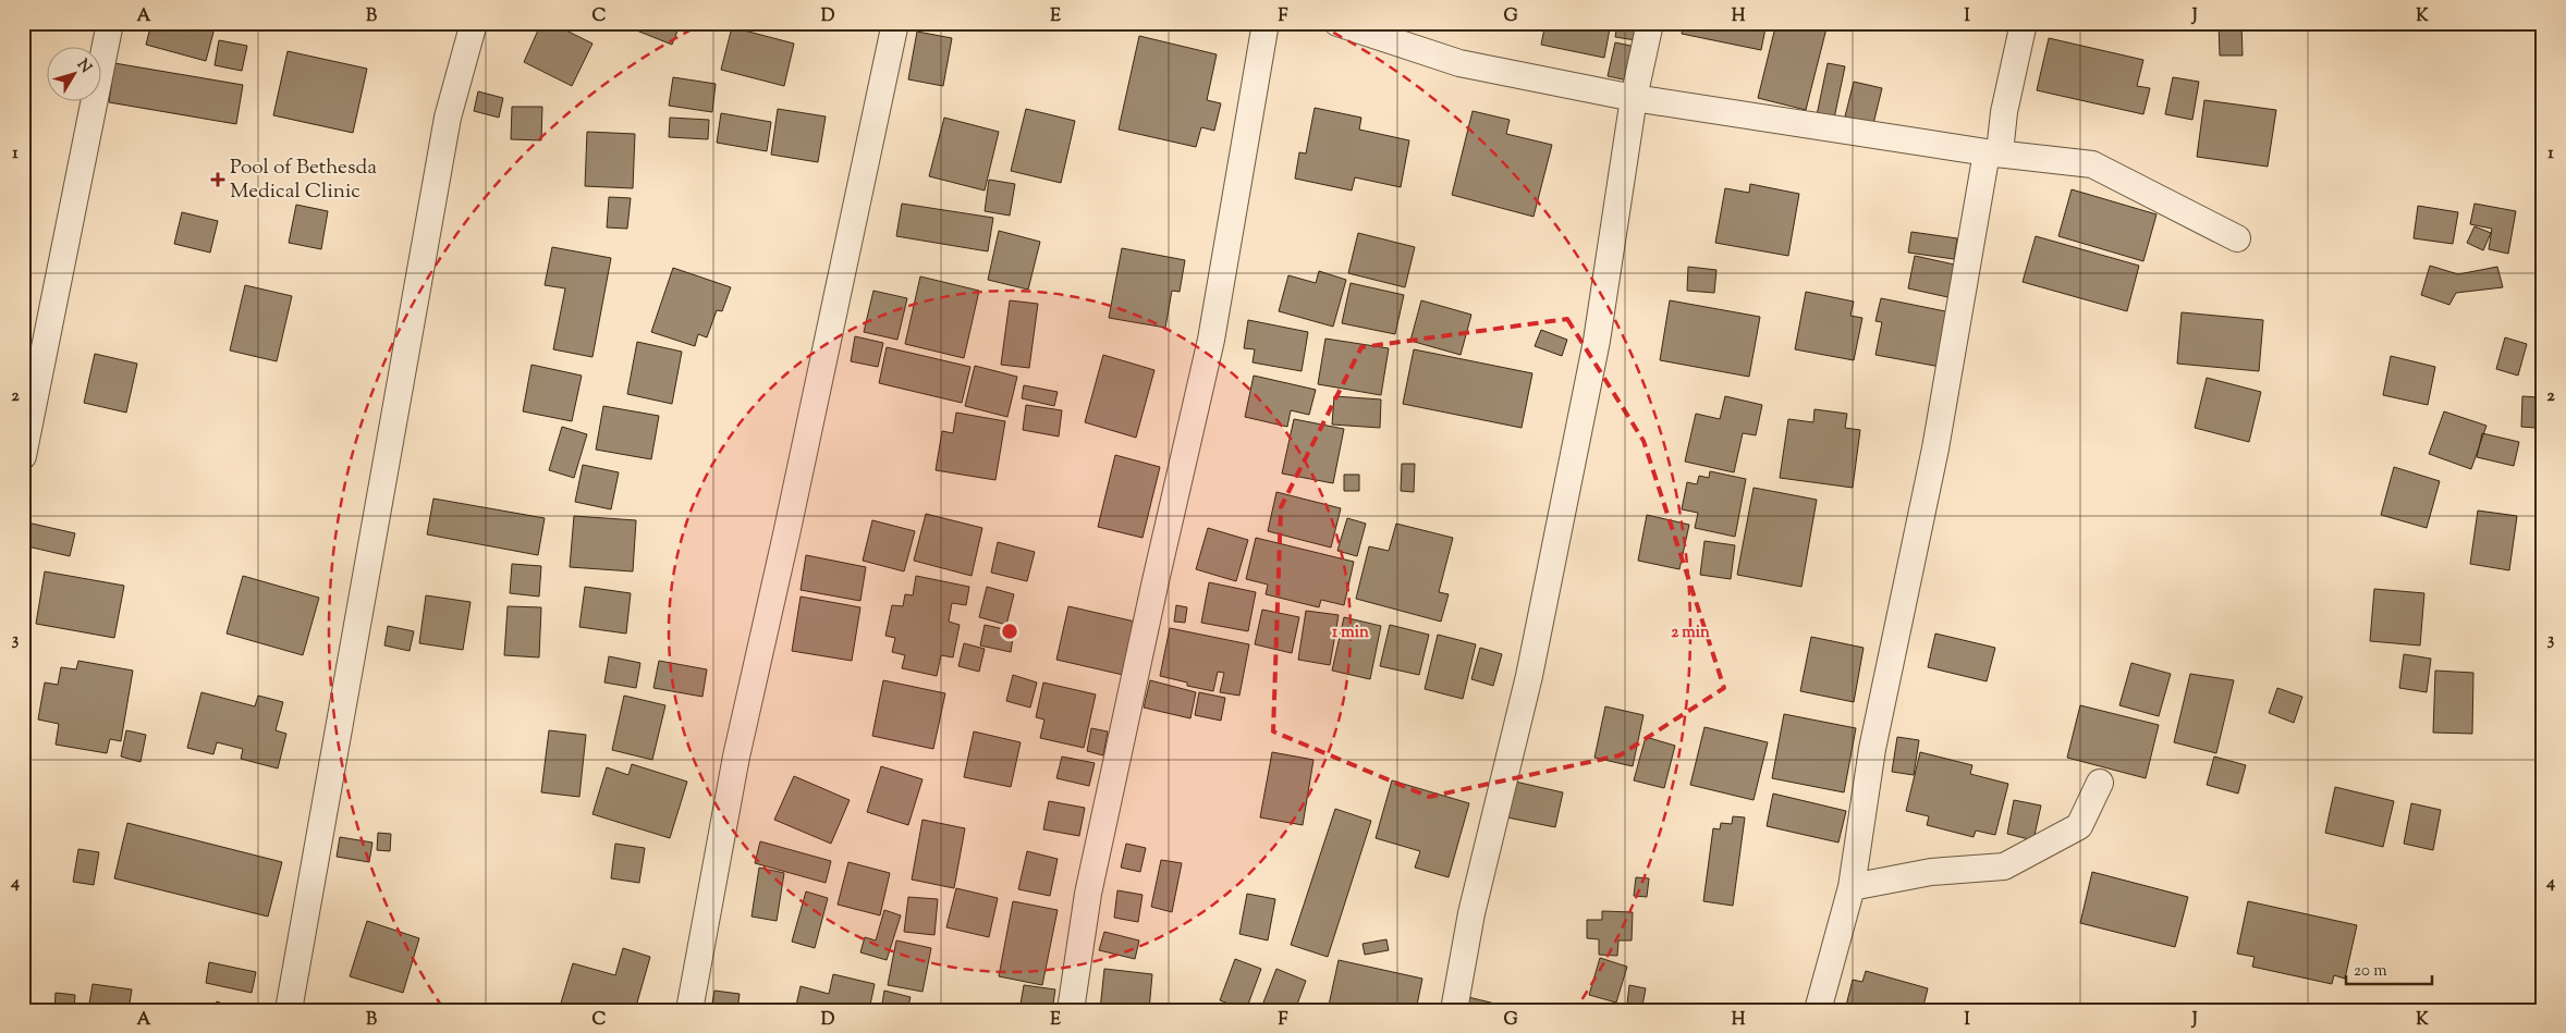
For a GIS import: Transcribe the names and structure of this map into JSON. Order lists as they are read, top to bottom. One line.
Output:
{"places":{"health":["Pool of Bethesda Medical Clinic"]},"scale_bar":"20 m","north":"top right","grid":{"columns":["A","B","C","D","E","F","G","H","I","J","K"],"rows":["1","2","3","4"]},"rings":["1 min","2 min"]}
